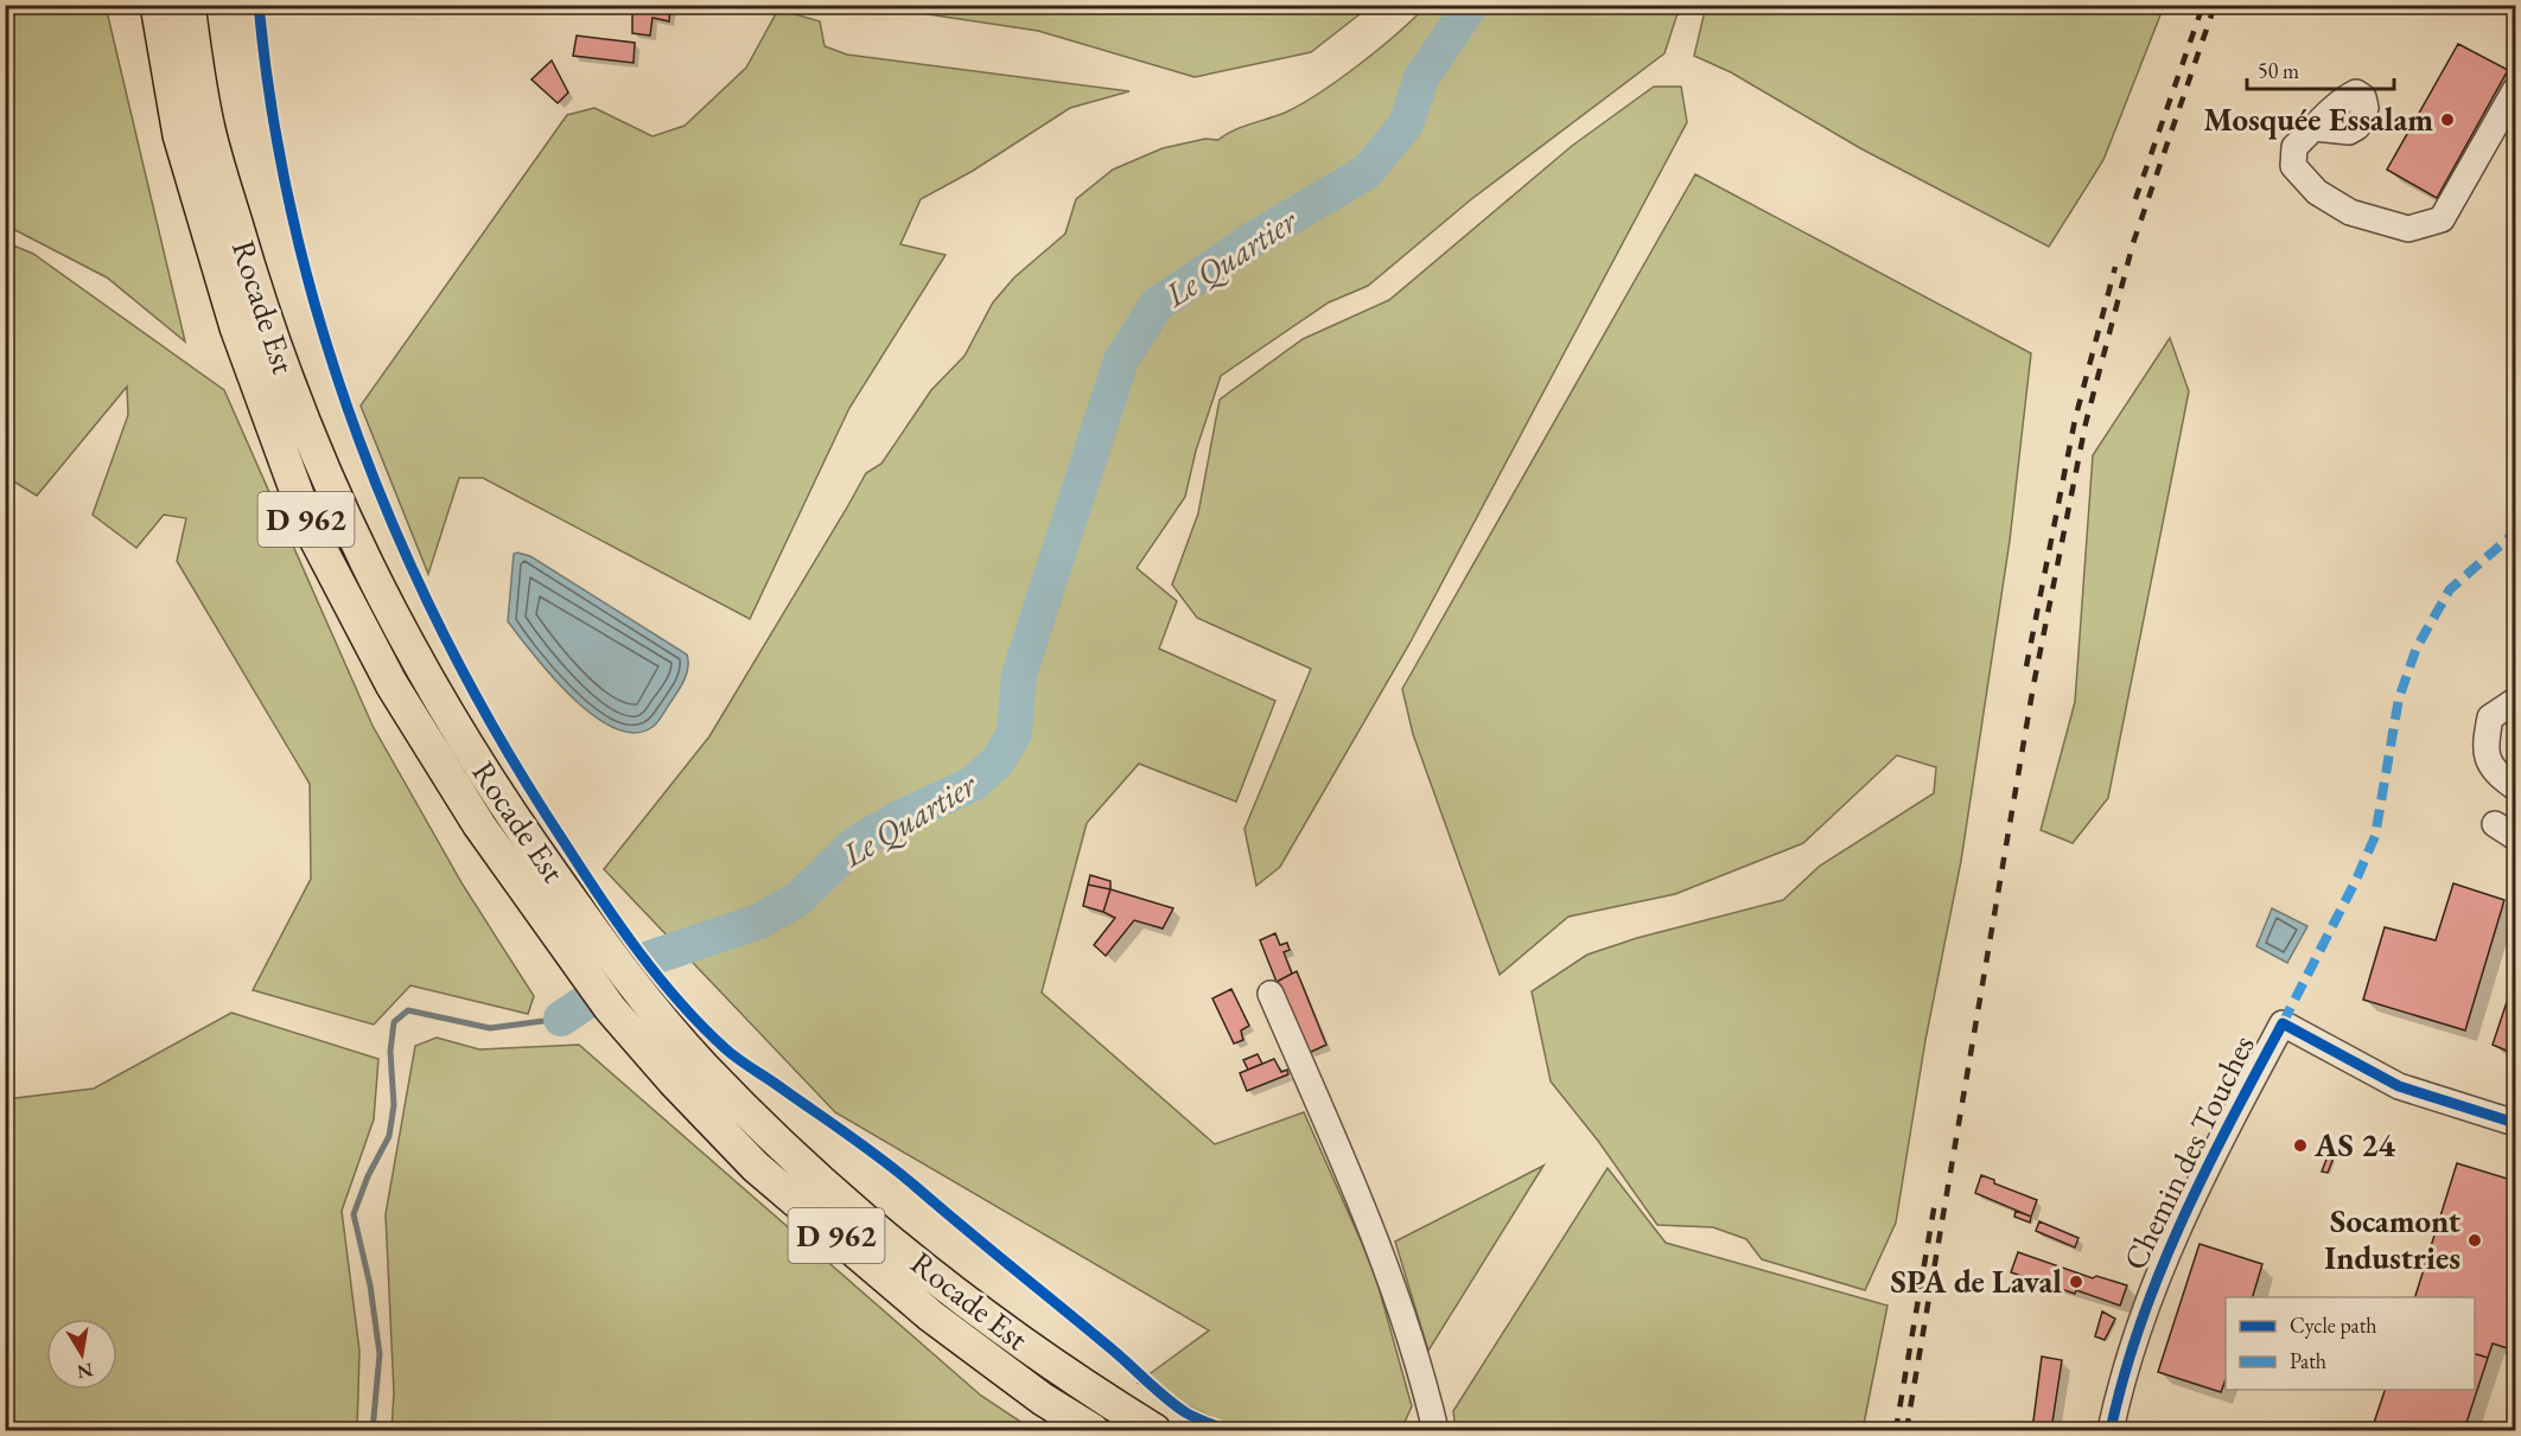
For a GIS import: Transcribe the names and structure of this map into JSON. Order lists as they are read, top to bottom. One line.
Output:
{"streets":{"main road":["Rocade Est","D 962"],"street":["Chemin des Touches"]},"water":["Le Quartier"],"places":["Mosquée Essalam","AS 24","Socamont Industries","SPA de Laval"],"legend":["Cycle path","Path"],"scale_bar":"50 m","north":"bottom"}
